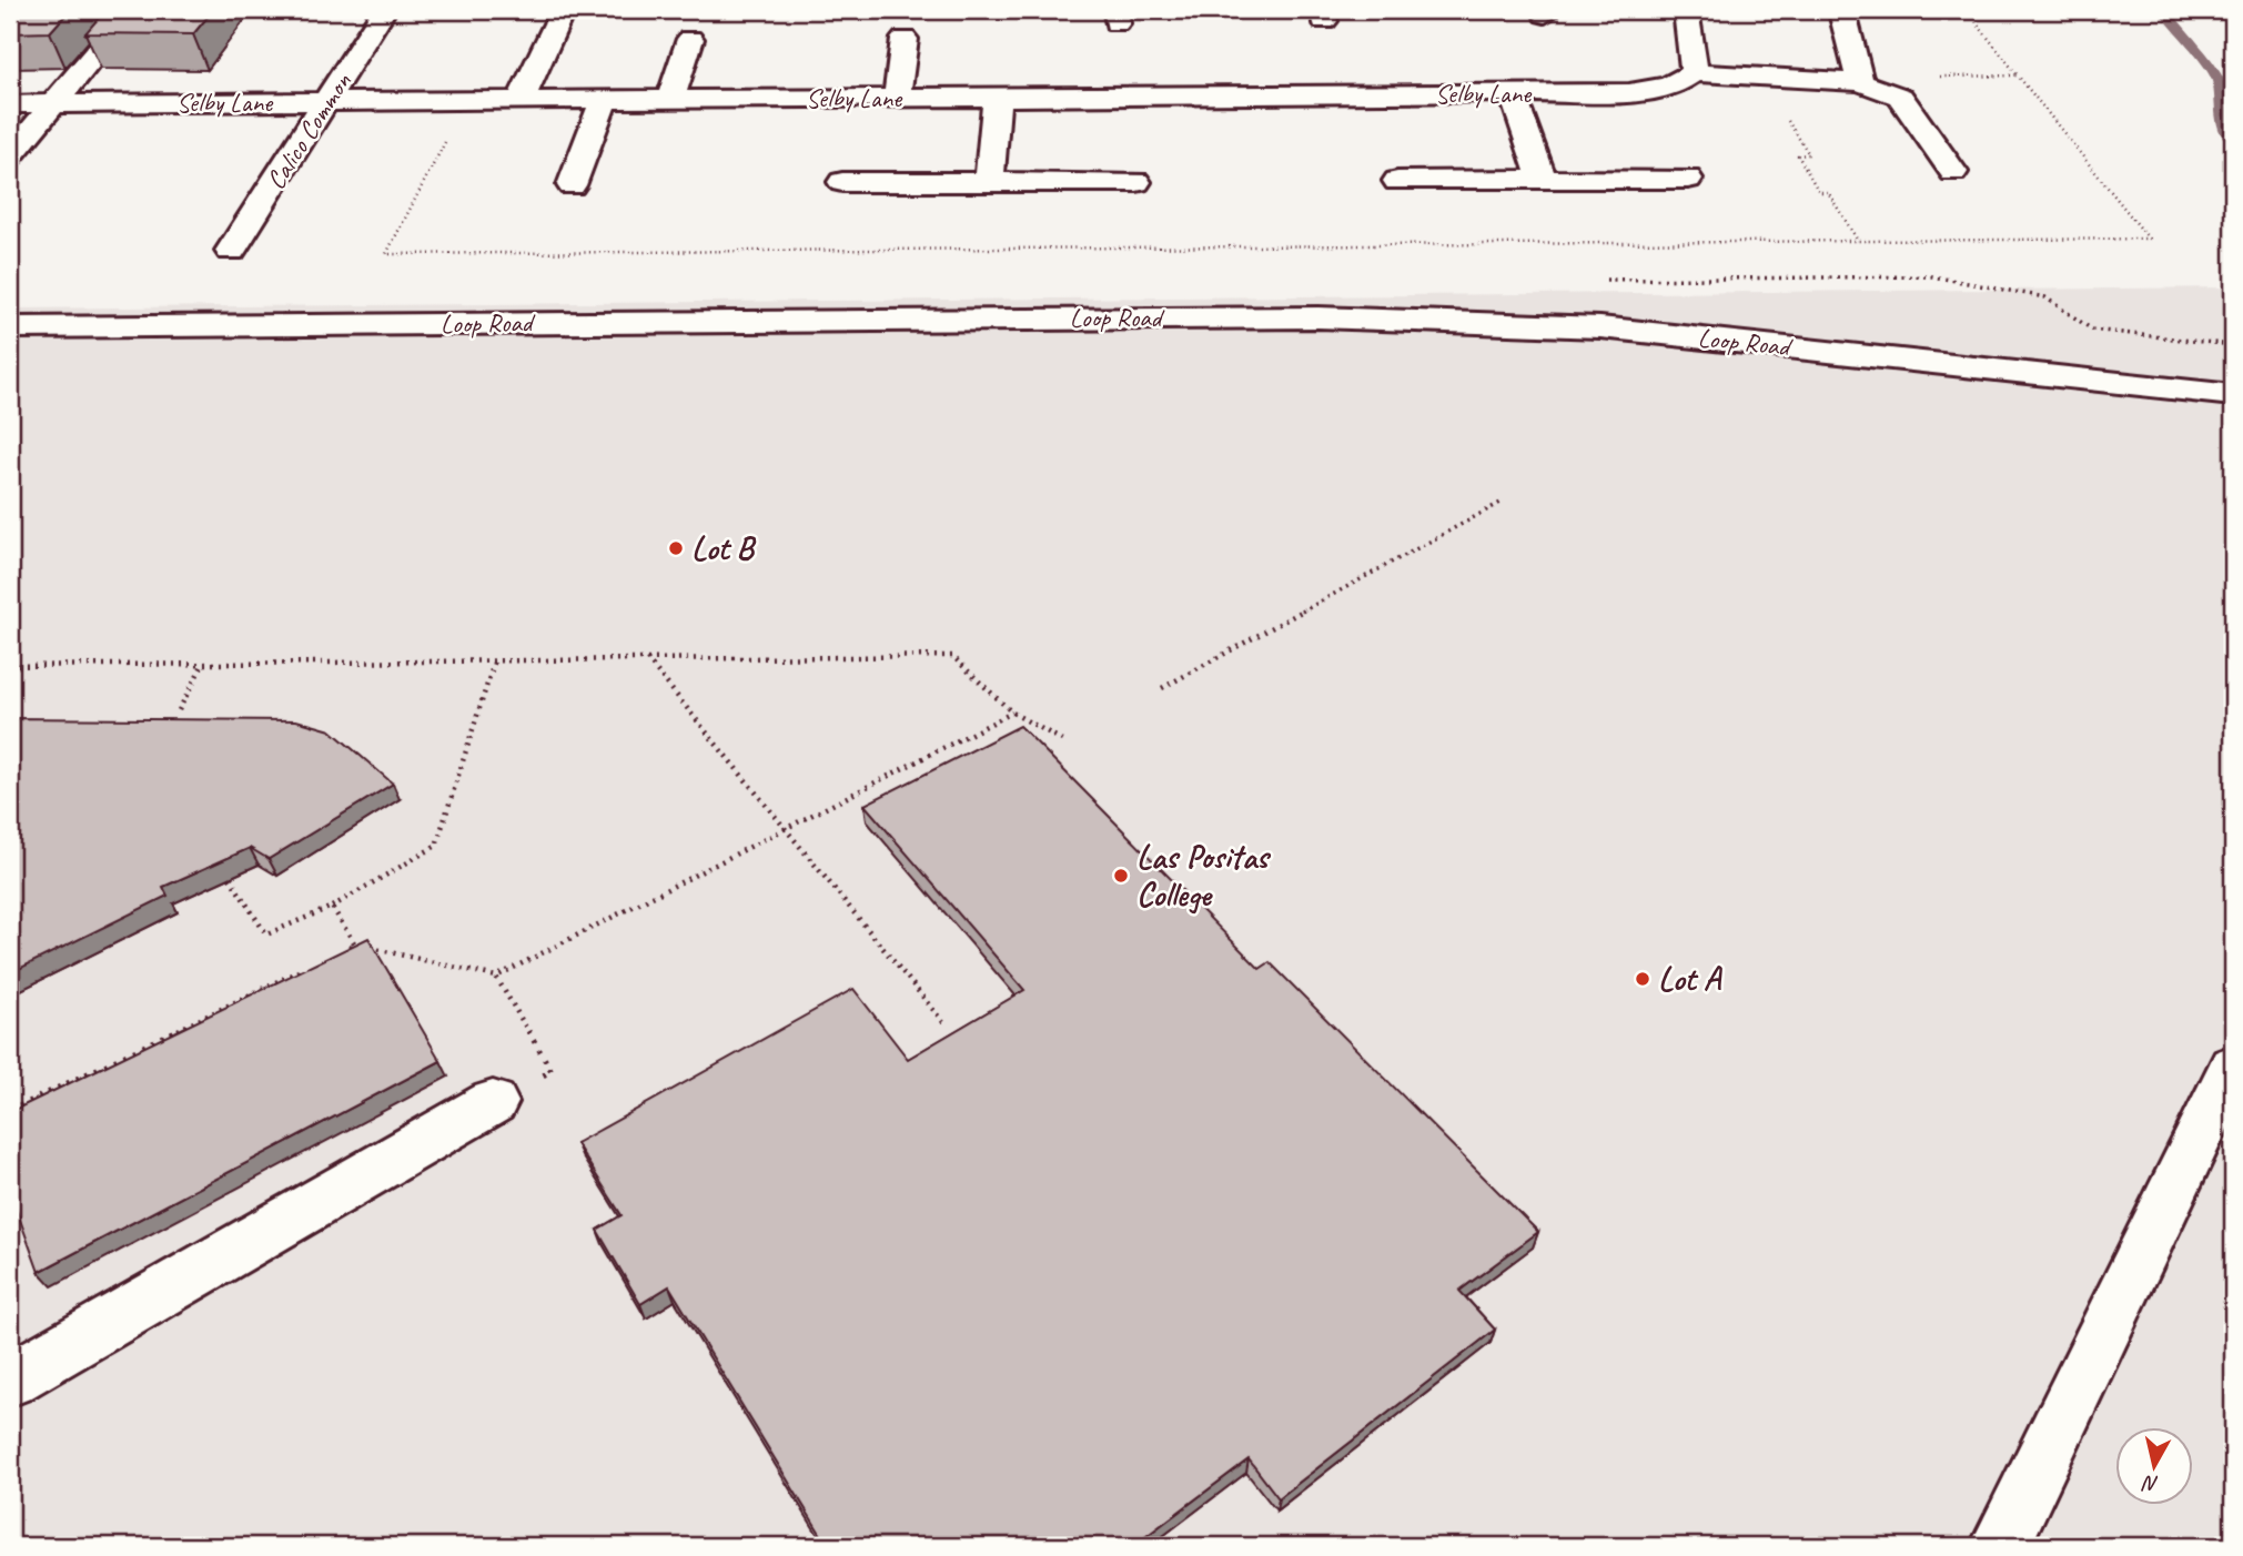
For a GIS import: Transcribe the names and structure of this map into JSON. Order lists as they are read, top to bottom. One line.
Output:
{"streets":{"street":["Selby Lane","Calico Common","Loop Road"]},"crossings":[["Selby Lane","Calico Common"]],"places":["Lot B","Las Positas College","Lot A"],"north":"bottom"}
